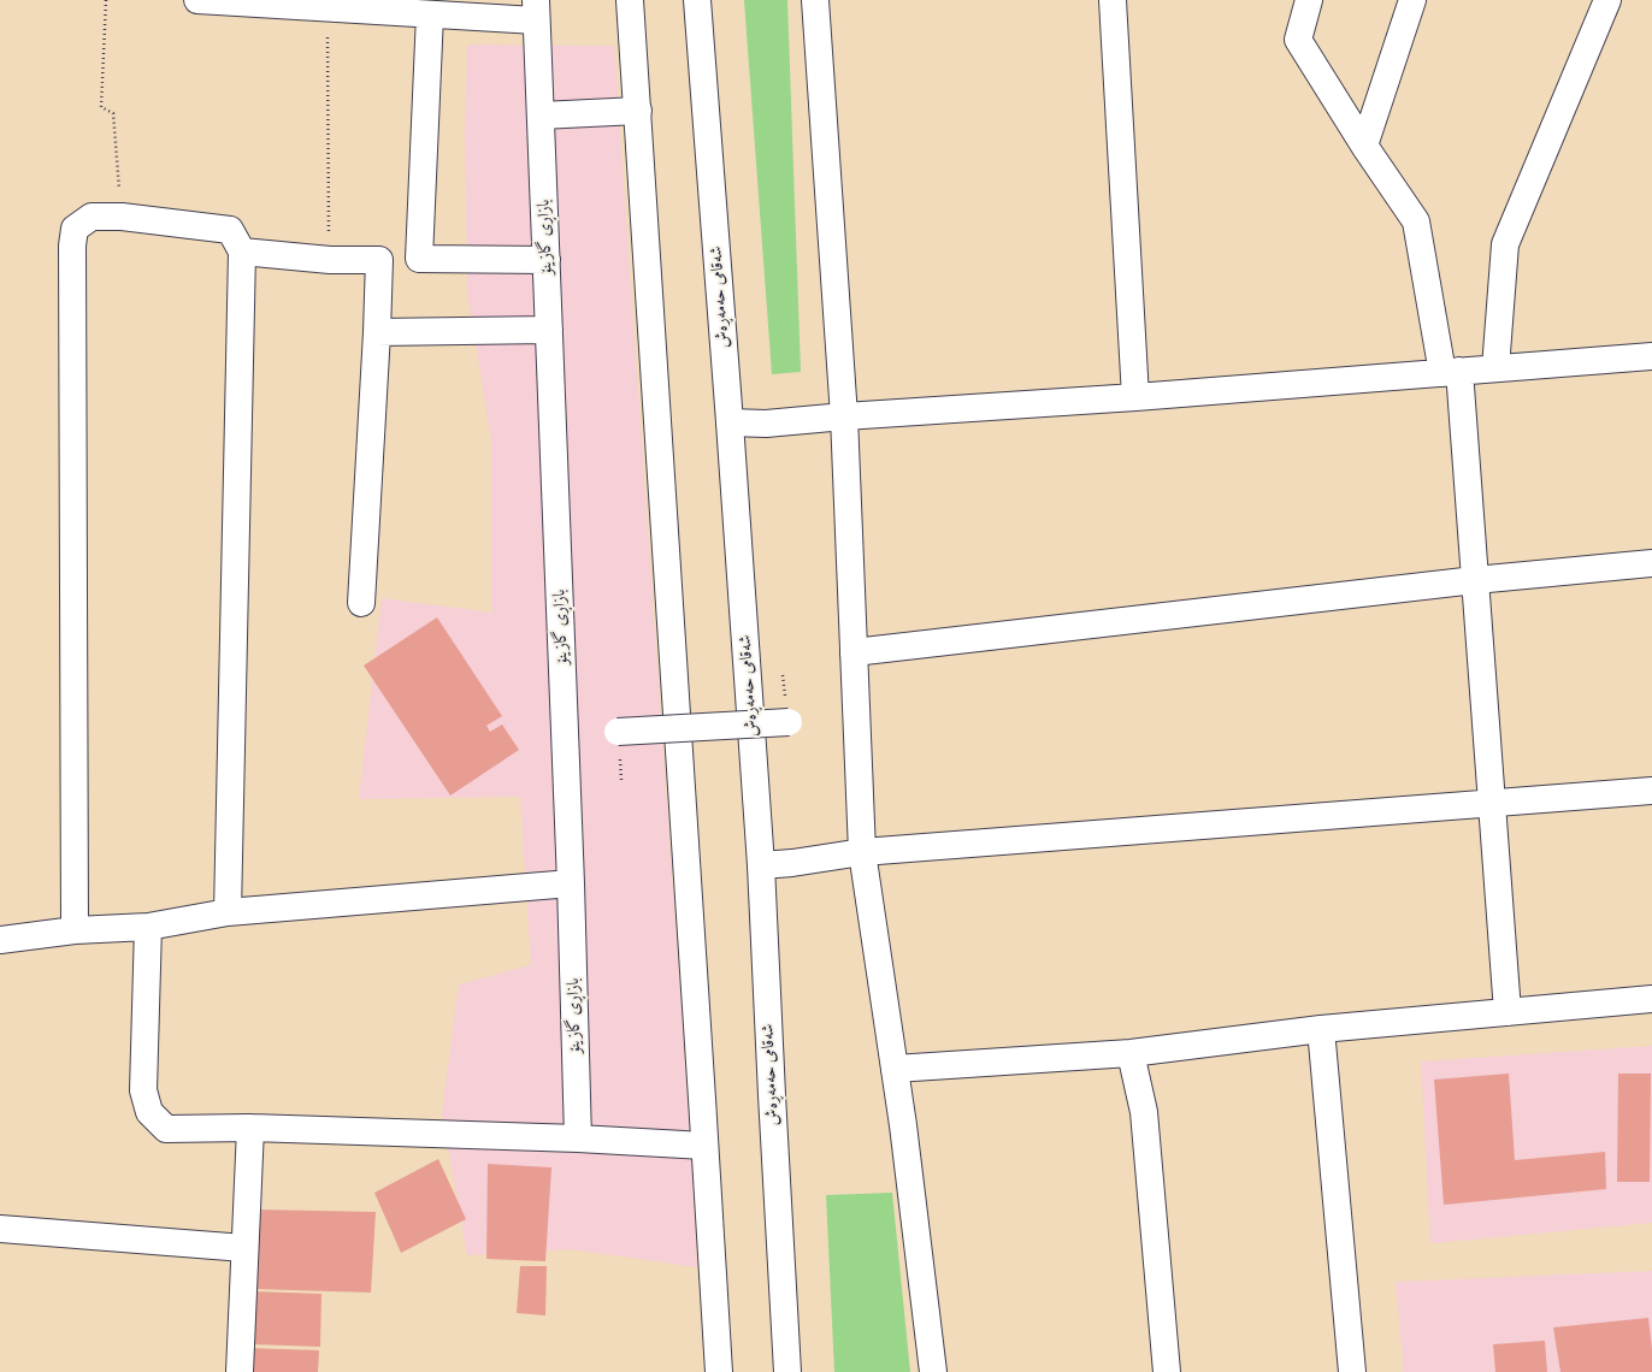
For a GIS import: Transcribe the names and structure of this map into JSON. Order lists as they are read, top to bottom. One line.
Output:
{"streets":{"main road":["بازاڕی گازینۆ","شەقامی حەمەڕەش"]}}
